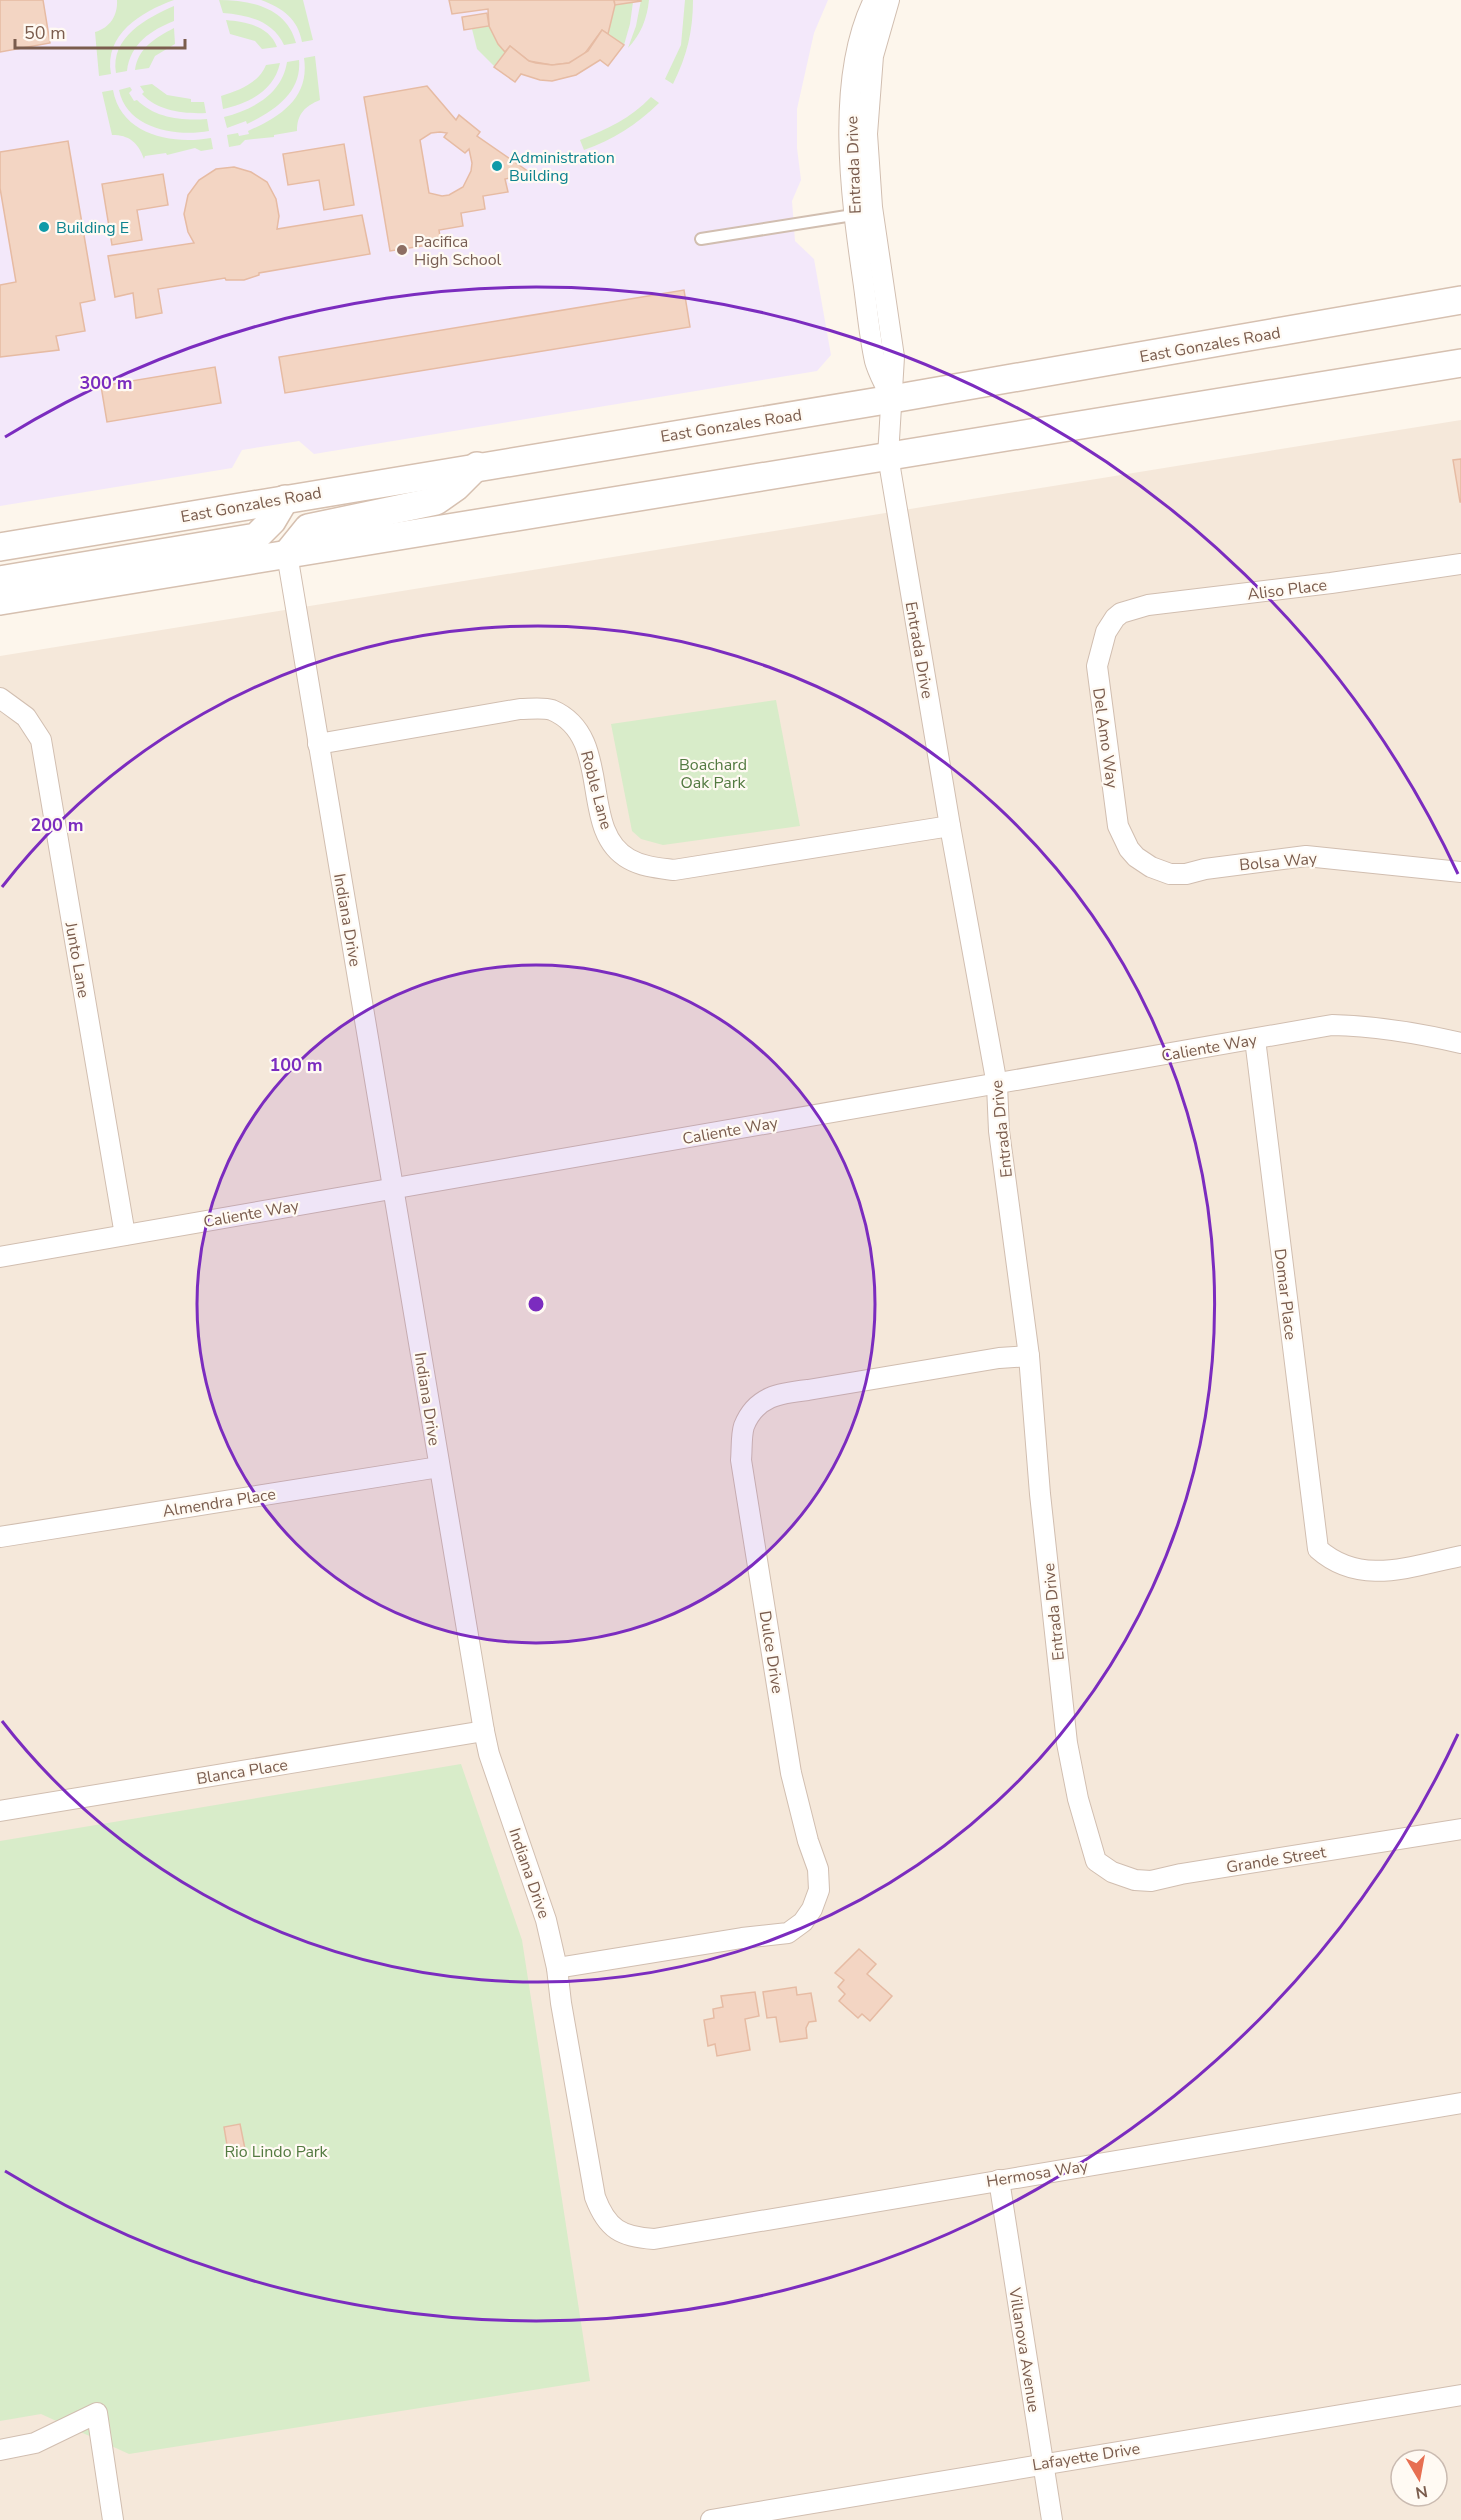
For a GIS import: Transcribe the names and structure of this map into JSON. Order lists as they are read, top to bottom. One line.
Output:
{"streets":{"main road":["East Gonzales Road"],"street":["Entrada Drive","Aliso Place","Del Amo Way","Roble Lane","Bolsa Way","Indiana Drive","Junto Lane","Caliente Way","Domar Place","Almendra Place","Dulce Drive","Blanca Place","Grande Street","Hermosa Way","Villanova Avenue","Lafayette Drive"]},"crossings":[["Entrada Drive","East Gonzales Road"],["Entrada Drive","Roble Lane"],["Entrada Drive","Caliente Way"],["Entrada Drive","Dulce Drive"],["Entrada Drive","Grande Street"],["Aliso Place","Del Amo Way"],["Del Amo Way","Bolsa Way"],["Roble Lane","Indiana Drive"],["Indiana Drive","Caliente Way"],["Indiana Drive","Almendra Place"],["Indiana Drive","Dulce Drive"],["Indiana Drive","Blanca Place"],["Indiana Drive","Hermosa Way"],["Junto Lane","Caliente Way"],["Caliente Way","Domar Place"],["Hermosa Way","Villanova Avenue"],["Villanova Avenue","Lafayette Drive"]],"parks":["Boachard Oak Park","Rio Lindo Park"],"places":["Administration Building","Building E","Pacifica High School"],"scale_bar":"50 m","north":"bottom","rings":["300 m","200 m","100 m"]}
